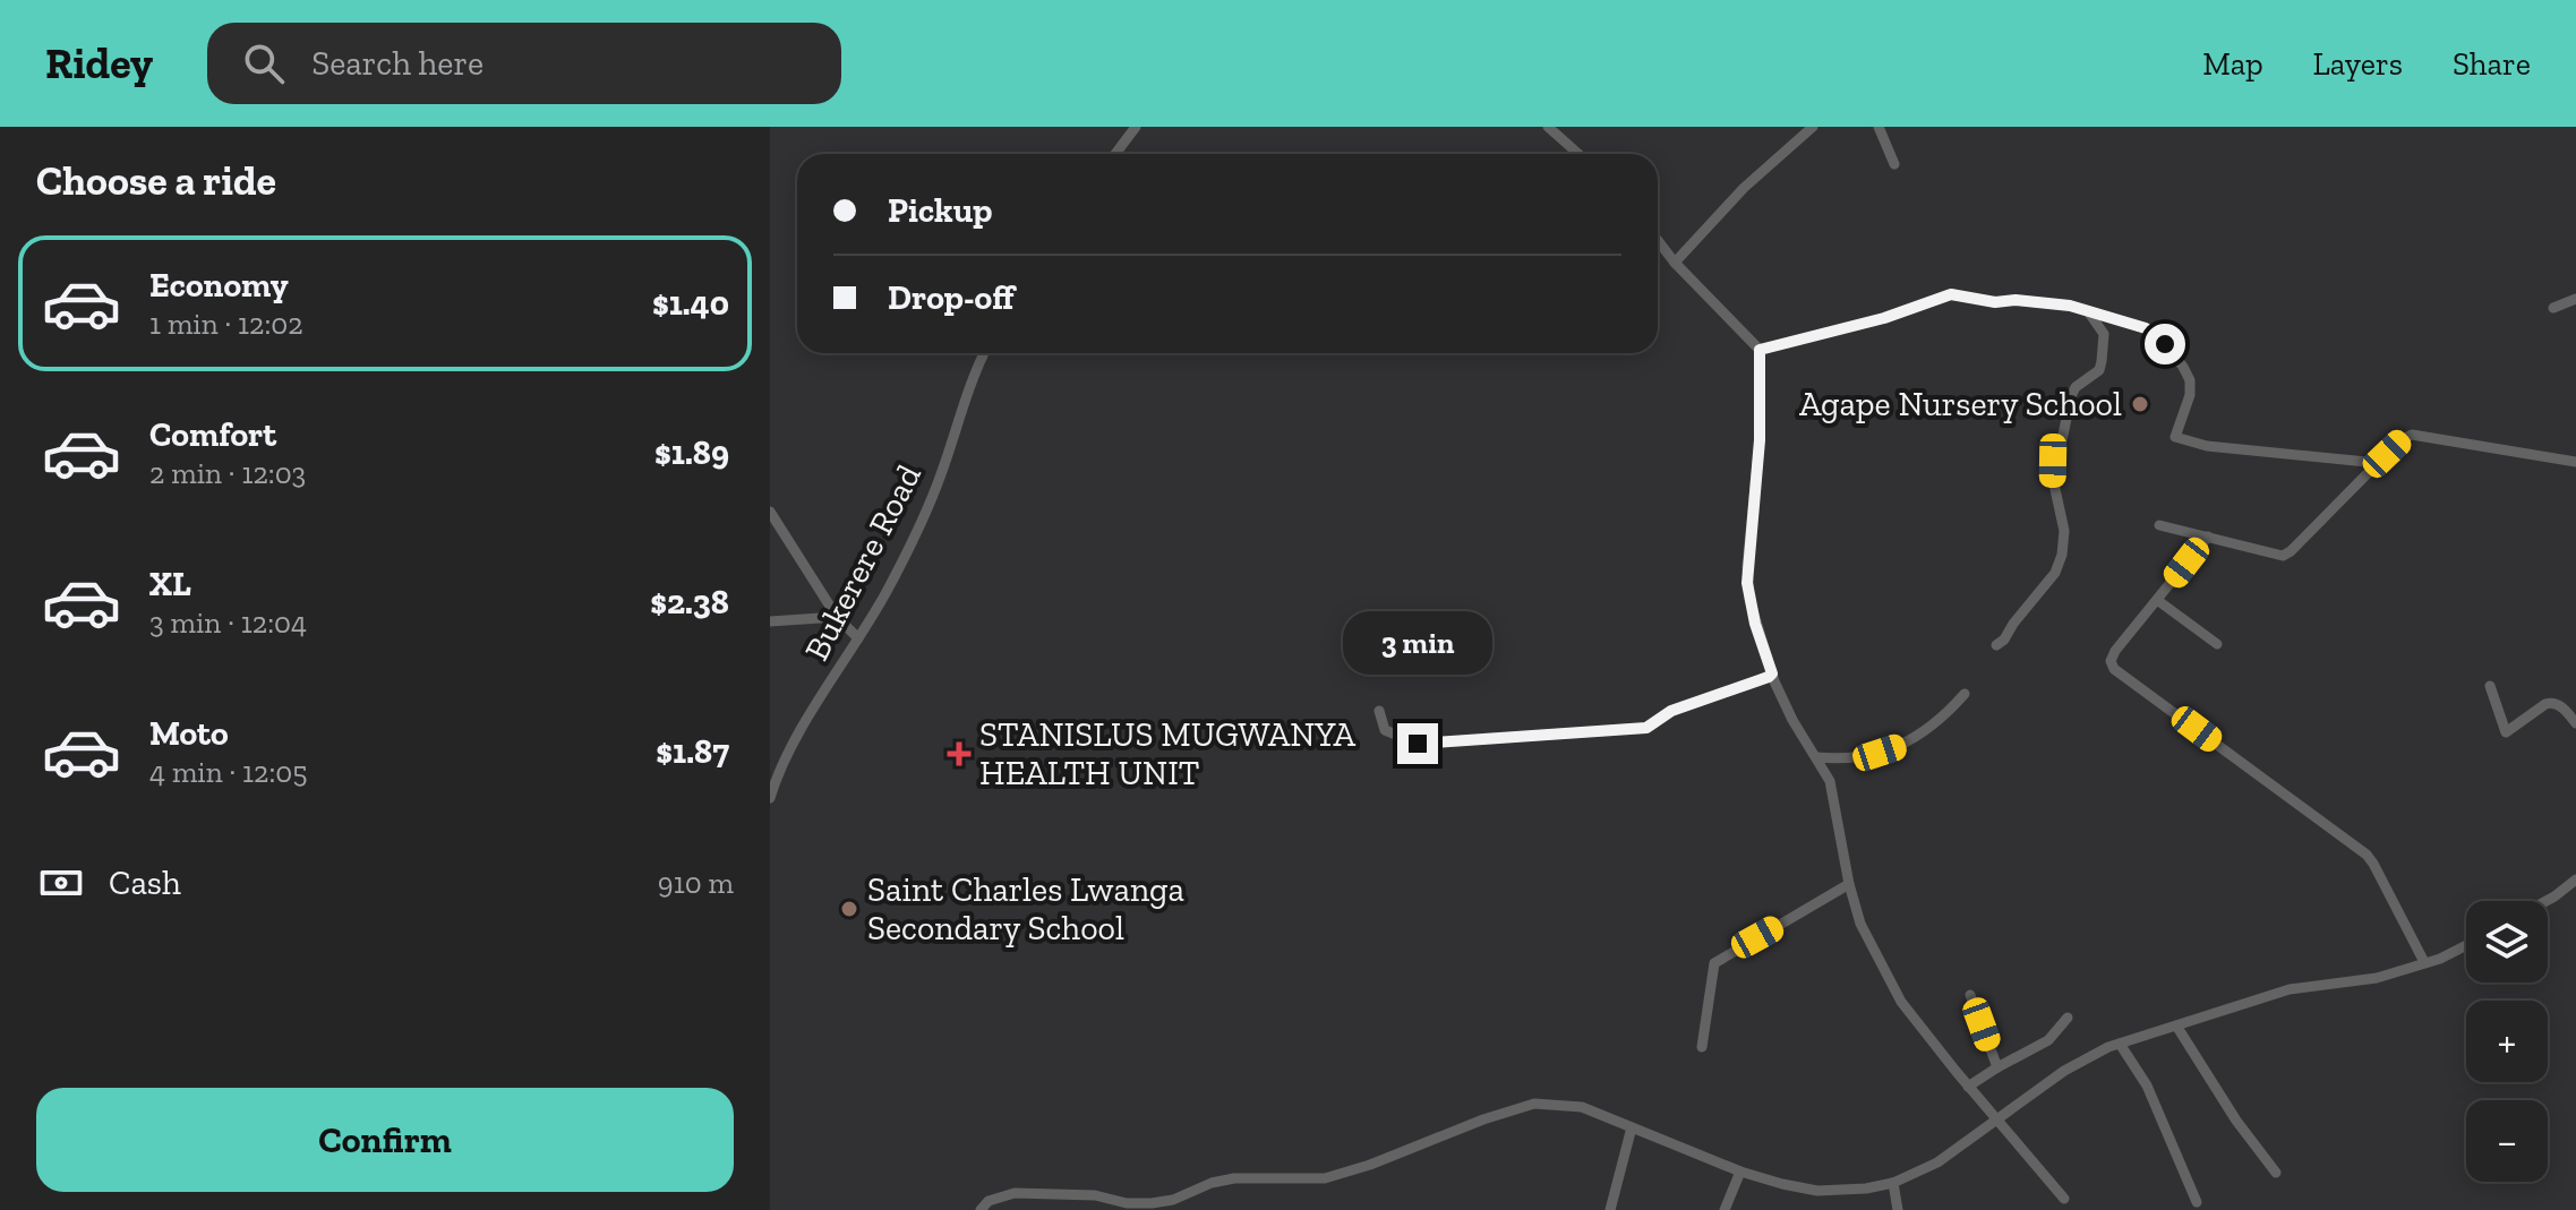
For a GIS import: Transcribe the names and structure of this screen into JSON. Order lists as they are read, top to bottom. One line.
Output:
{"streets":{"street":["Bukerere Road"]},"places":{"other":["Agape Nursery School","Saint Charles Lwanga Secondary School"],"health":["STANISLUS MUGWANYA HEALTH UNIT"]},"page":{"header":"Ridey","search":"Search here","nav":["Map","Layers","Share"],"heading":"Choose a ride","banner":["Pickup","Drop-off"],"list":[{"name":"Economy","note":"1 min · 12:02","value":"$1.40"},{"name":"Comfort","note":"2 min · 12:03","value":"$1.89"},{"name":"XL","note":"3 min · 12:04","value":"$2.38"},{"name":"Moto","note":"4 min · 12:05","value":"$1.87"}],"bubble":"3 min","pay":["Cash","910 m"],"map_buttons":["+","−"],"buttons":"Confirm"}}
